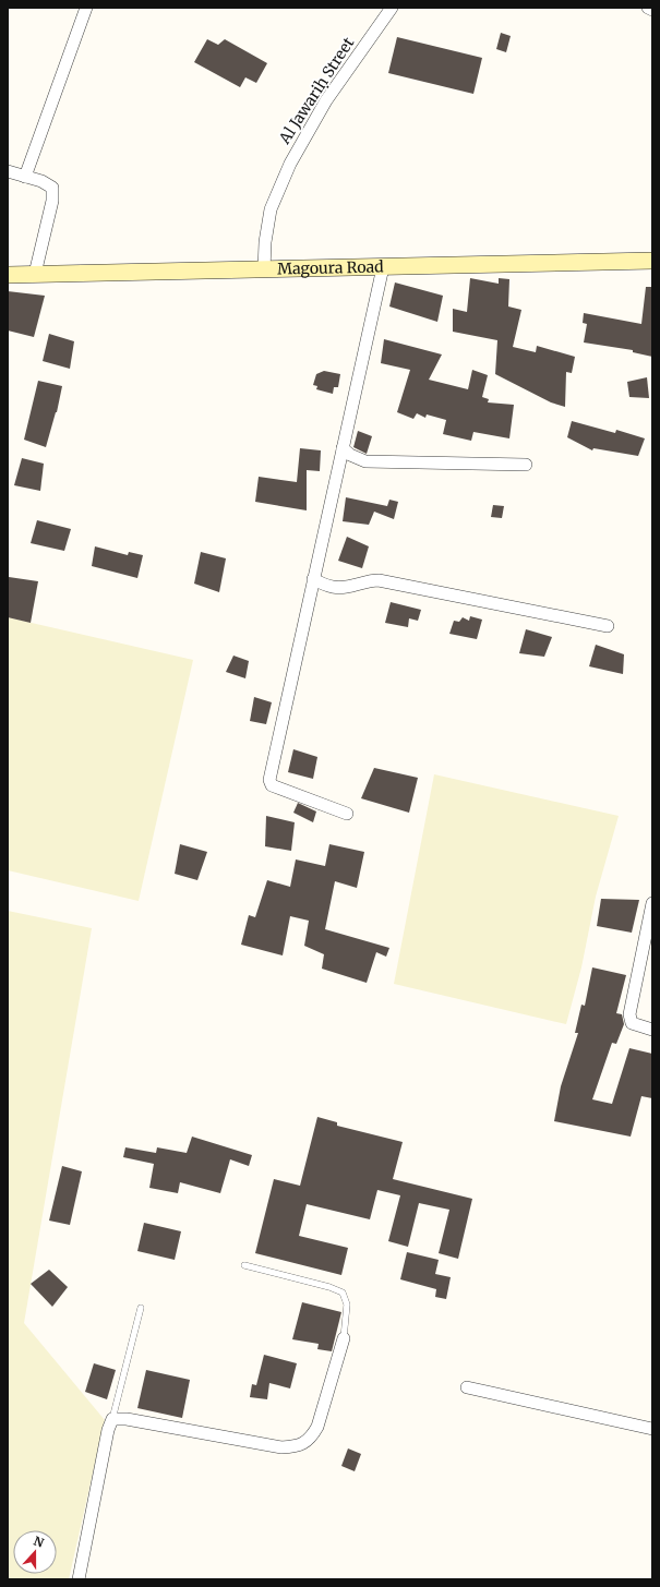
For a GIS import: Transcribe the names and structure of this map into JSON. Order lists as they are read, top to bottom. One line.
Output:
{"streets":{"street":["Al Jawariḥ Street","Magoura Road"]},"crossings":[["Al Jawariḥ Street","Magoura Road"]],"north":"top"}
